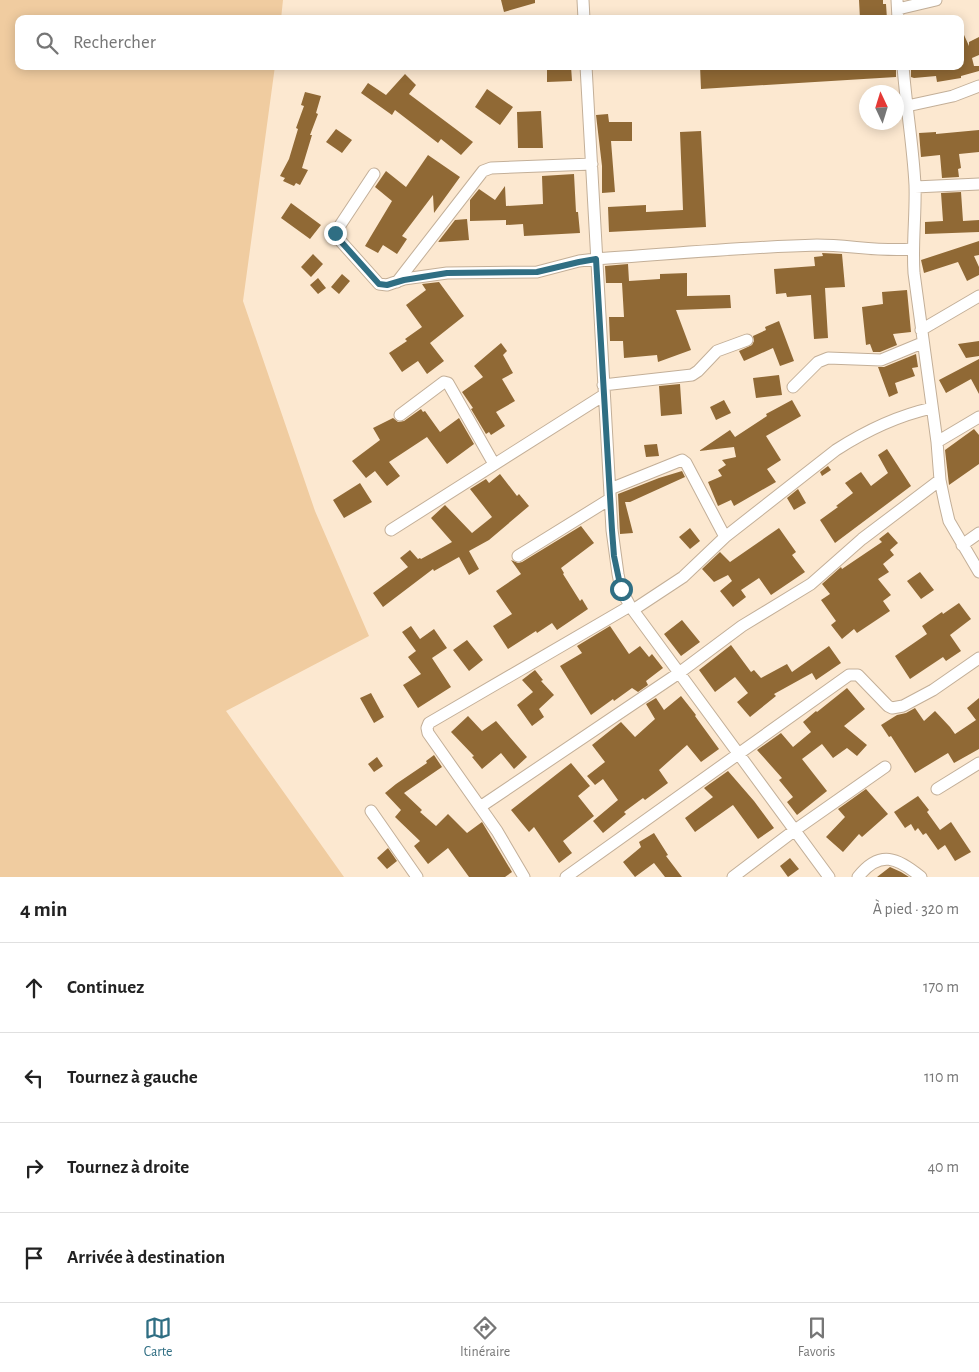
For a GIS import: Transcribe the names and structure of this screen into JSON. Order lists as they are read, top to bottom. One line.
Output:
{"north":"top","page":{"search":"Rechercher","heading":["4 min","À pied · 320 m"],"list":[["Continuez","170 m"],["Tournez à gauche","110 m"],["Tournez à droite","40 m"],"Arrivée à destination"],"nav":["Carte","Itinéraire","Favoris"]}}
